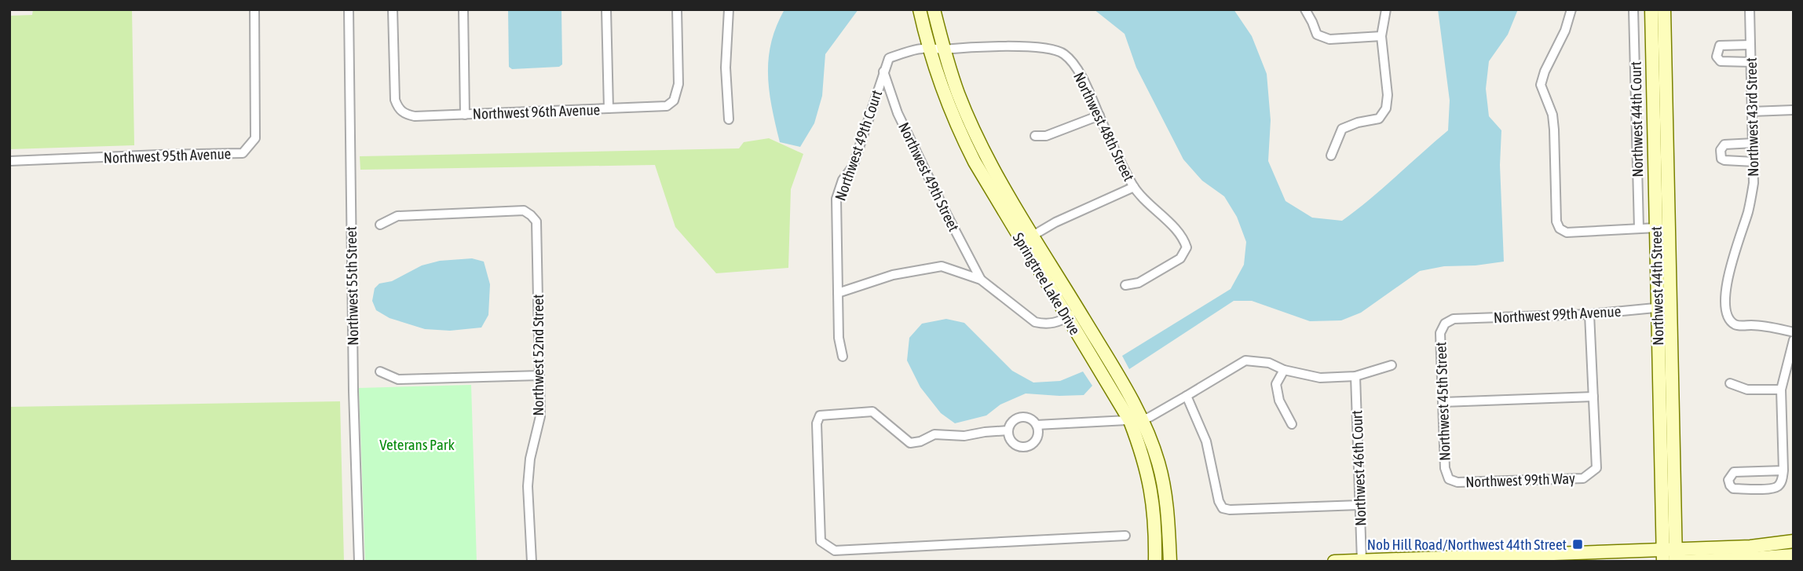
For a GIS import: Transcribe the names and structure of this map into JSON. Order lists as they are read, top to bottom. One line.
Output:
{"streets":{"street":["Northwest 96th Avenue","Northwest 43rd Street","Northwest 44th Court","Northwest 48th Street","Northwest 49th Court","Northwest 95th Avenue","Northwest 49th Street","Springtree Lake Drive","Northwest 55th Street","Northwest 44th Street","Northwest 99th Avenue","Northwest 52nd Street","Northwest 45th Street","Northwest 46th Court","Northwest 99th Way"]},"crossings":[["Northwest 48th Street","Northwest 49th Court"],["Northwest 48th Street","Springtree Lake Drive"],["Northwest 49th Court","Northwest 49th Street"],["Northwest 49th Court","Springtree Lake Drive"],["Northwest 44th Street","Northwest 99th Avenue"],["Northwest 99th Avenue","Northwest 45th Street"],["Northwest 45th Street","Northwest 99th Way"]],"parks":["Veterans Park"],"places":{"transit":["Nob Hill Road/Northwest 44th Street"]}}
